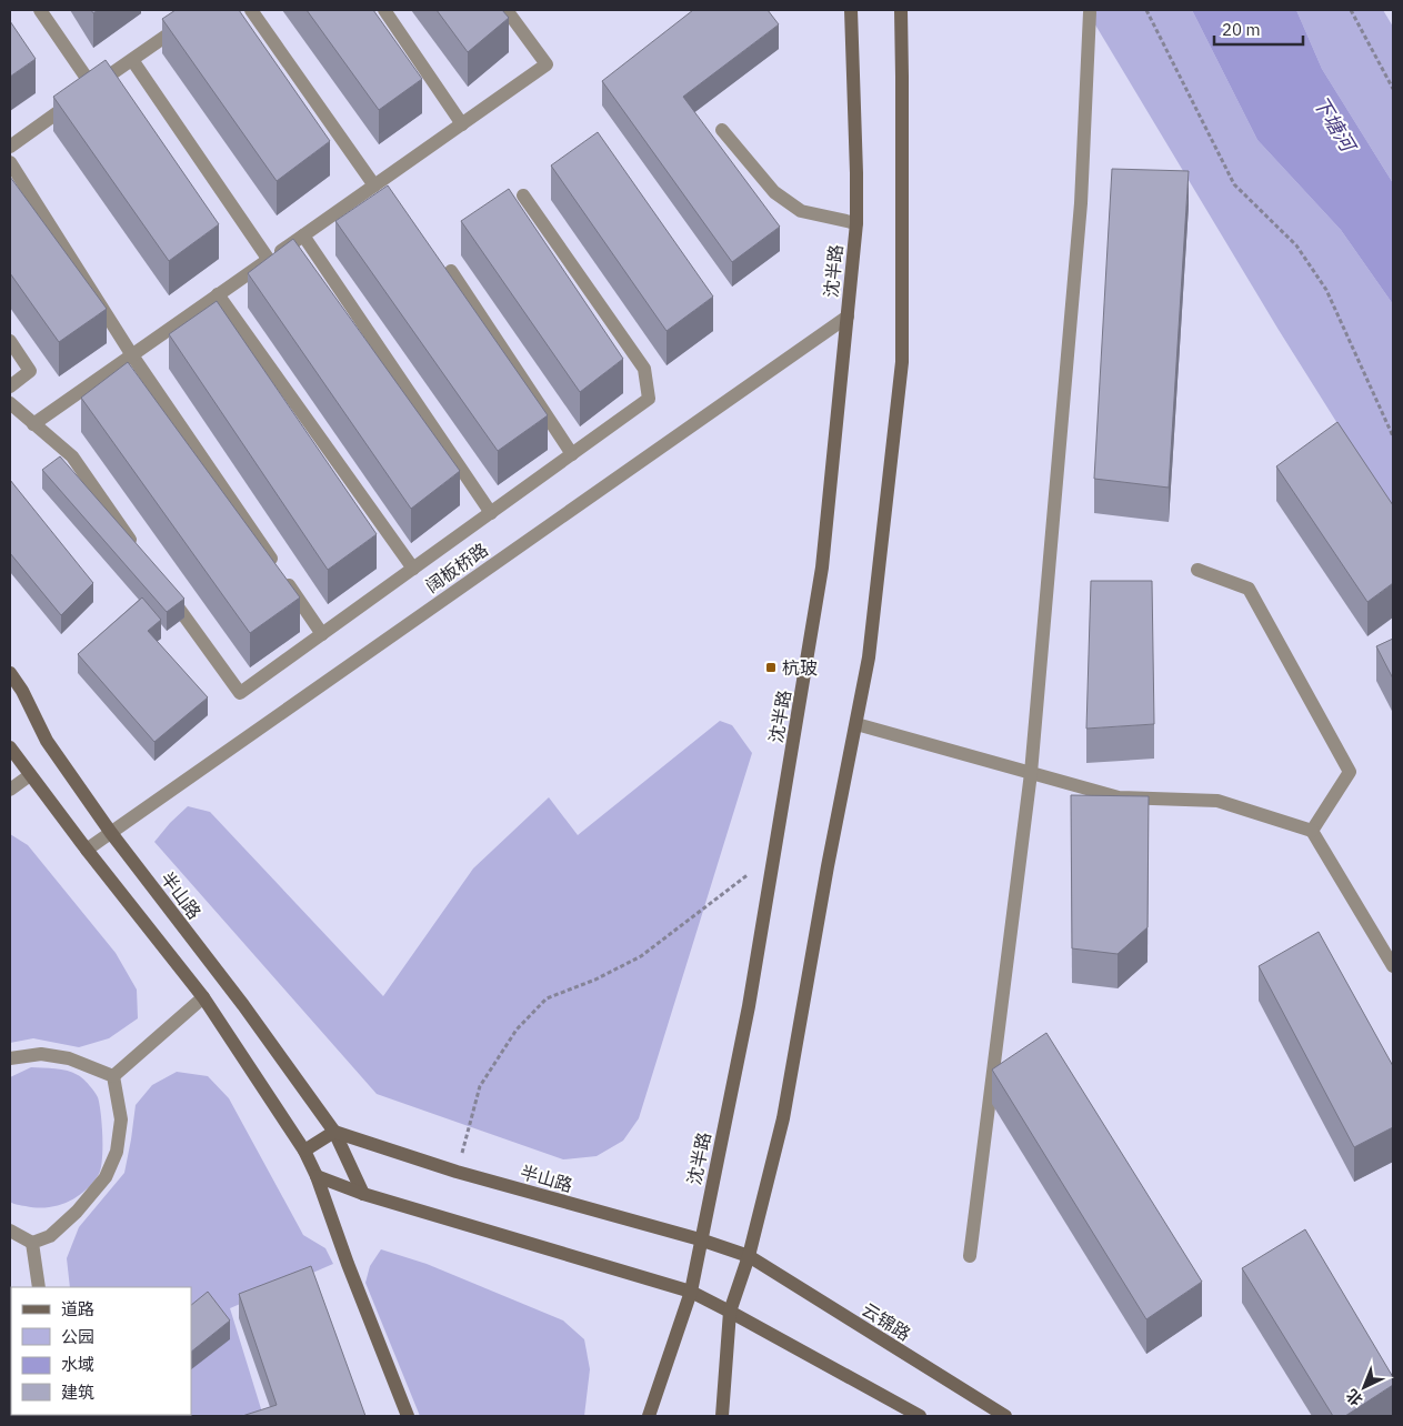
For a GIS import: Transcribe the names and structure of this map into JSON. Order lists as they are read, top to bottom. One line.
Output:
{"streets":{"main road":["沈半路","半山路","云锦路"],"street":["阔板桥路"]},"crossings":[["沈半路","阔板桥路"],["沈半路","半山路"],["阔板桥路","半山路"],["半山路","云锦路"]],"water":["下塘河"],"places":{"transit":["杭玻"]},"legend":["道路","公园","水域","建筑"],"scale_bar":"20 m","north":"bottom left"}
